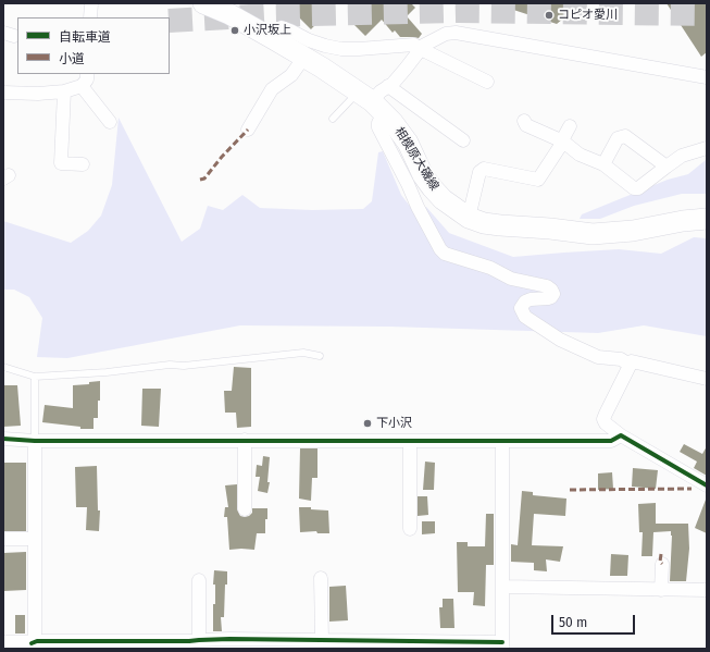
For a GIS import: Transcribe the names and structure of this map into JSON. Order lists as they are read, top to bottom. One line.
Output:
{"streets":{"main road":["相模原大磯線"]},"places":["コピオ愛川","小沢坂上","下小沢"],"legend":["自転車道","小道"],"scale_bar":"50 m"}
